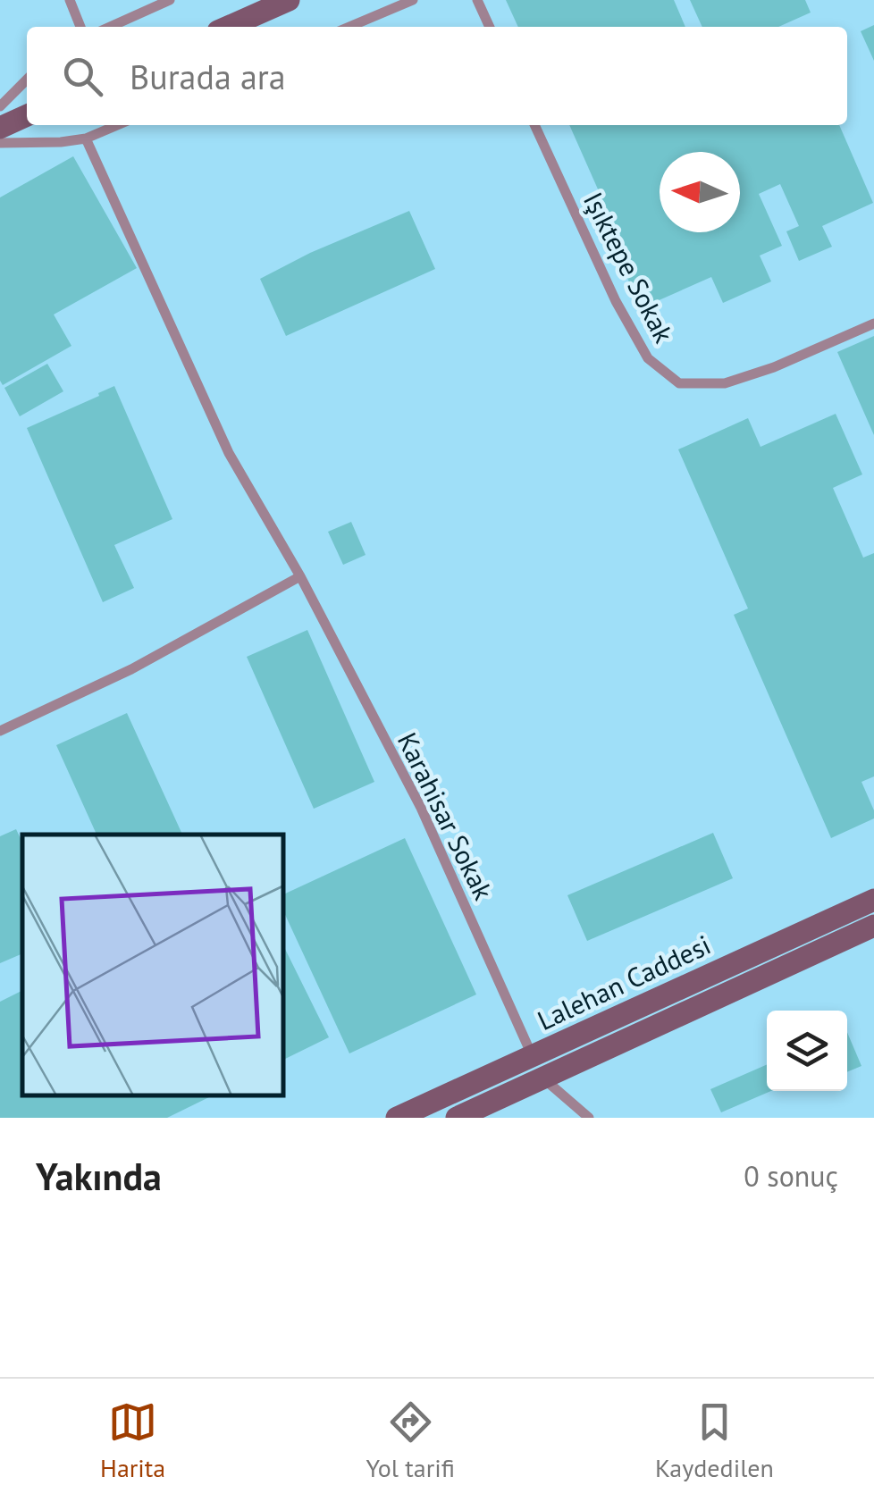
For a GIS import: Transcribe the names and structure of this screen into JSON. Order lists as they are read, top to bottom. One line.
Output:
{"streets":{"street":["Lalehan Caddesi"],"lane":["Işıktepe Sokak","Karahisar Sokak"]},"crossings":[["Karahisar Sokak","Lalehan Caddesi"]],"north":"left","page":{"search":"Burada ara","heading":["Yakında","0 sonuç"],"nav":["Harita","Yol tarifi","Kaydedilen"]}}
